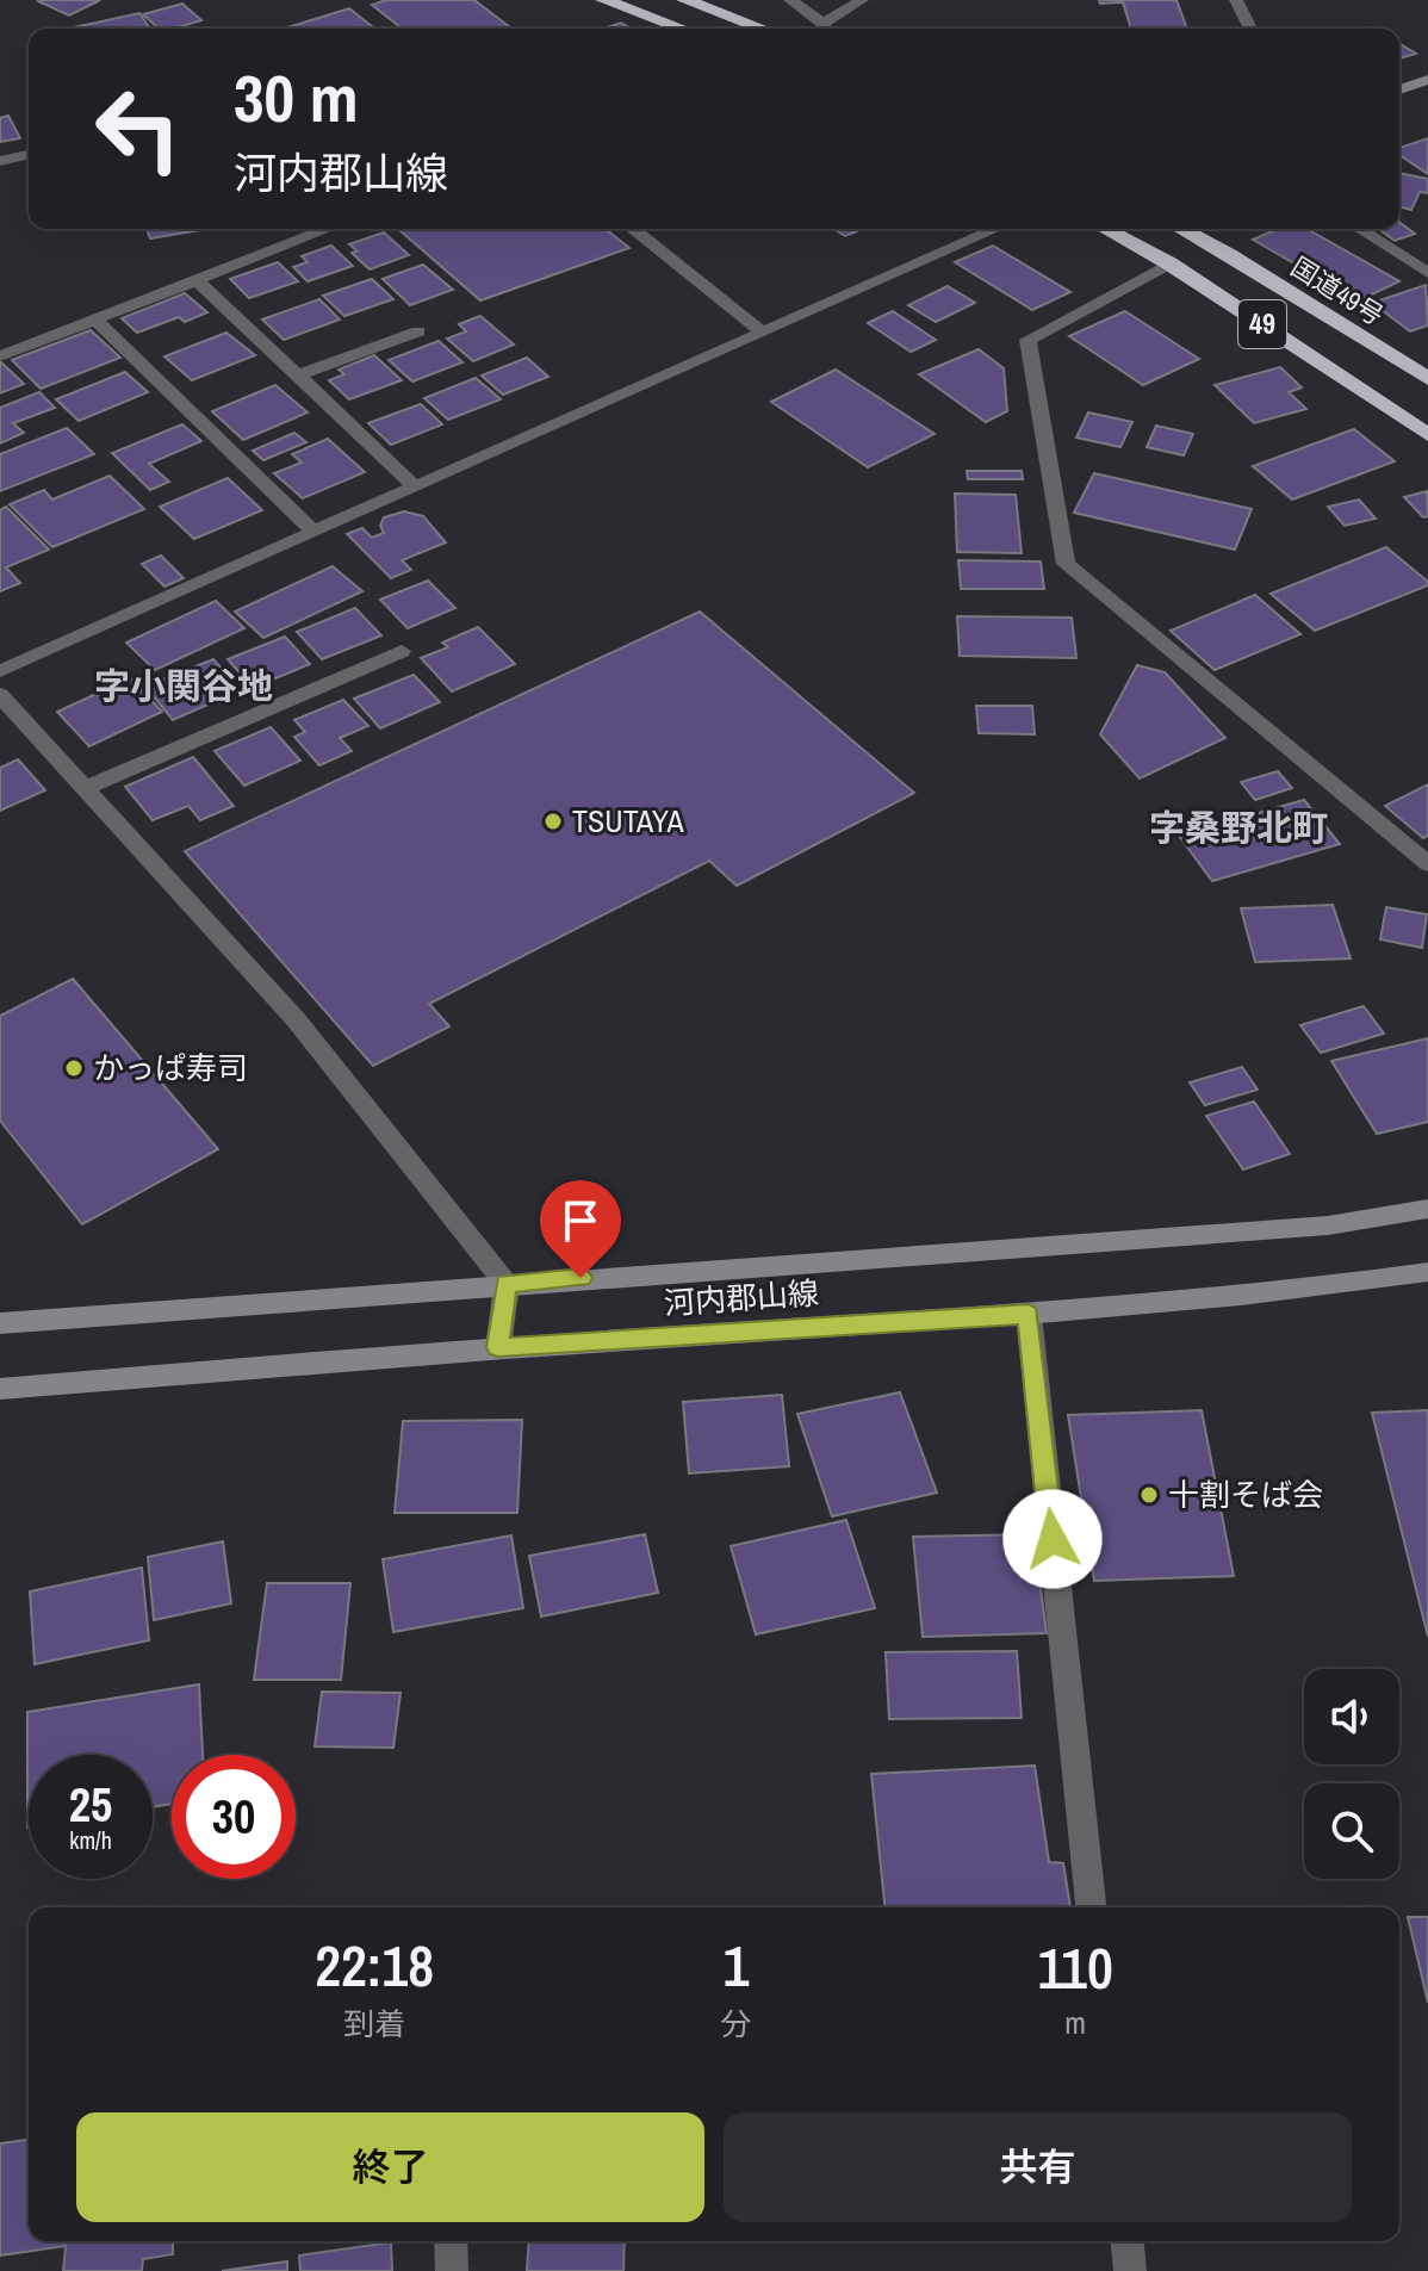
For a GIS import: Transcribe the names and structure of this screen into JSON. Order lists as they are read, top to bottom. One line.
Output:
{"streets":{"highway":["国道49号","49"],"main road":["河内郡山線"]},"districts":["字小関谷地","字桑野北町"],"places":["TSUTAYA","かっぱ寿司","十割そば会"],"page":{"turn":["30 m","河内郡山線"],"speed":"25 km/h","limit":"30","eta":["22:18","到着","1","分","110","m"],"buttons":["終了","共有"]}}
